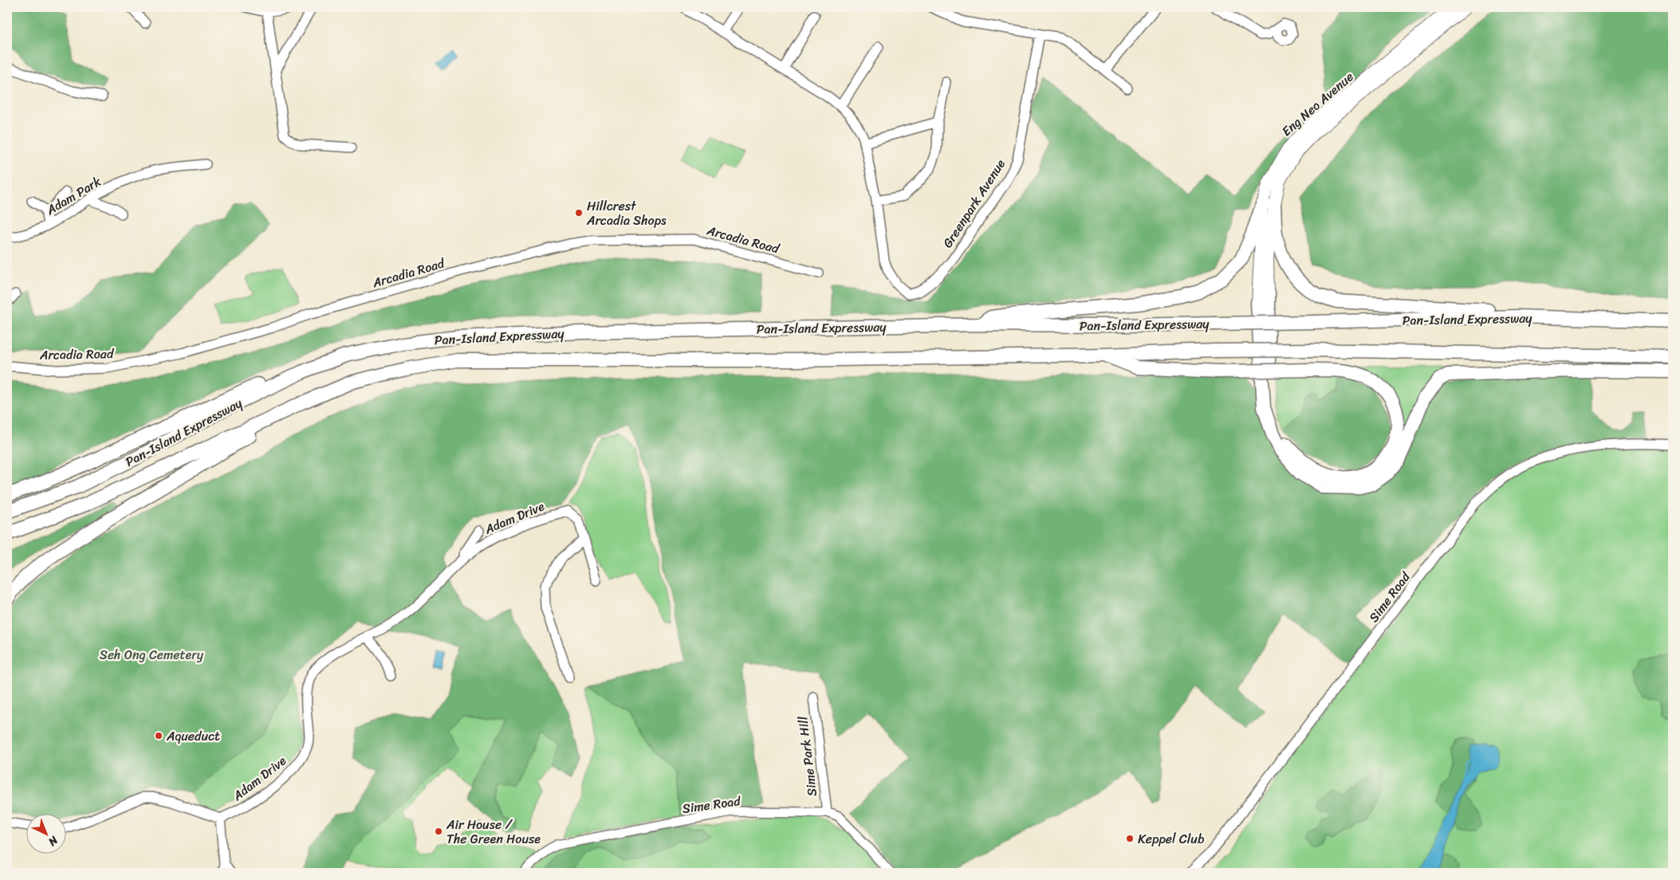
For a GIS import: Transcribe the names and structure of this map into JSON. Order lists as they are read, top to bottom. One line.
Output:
{"streets":{"highway":["Pan-Island Expressway"],"main road":["Eng Neo Avenue"],"street":["Adam Park","Greenpark Avenue","Arcadia Road","Adam Drive","Sime Road","Sime Park Hill"]},"crossings":[["Sime Road","Sime Park Hill"]],"parks":["Seh Ong Cemetery"],"places":["Hillcrest Arcadia Shops","Aqueduct","Air House / The Green House","Keppel Club"],"north":"bottom right"}
